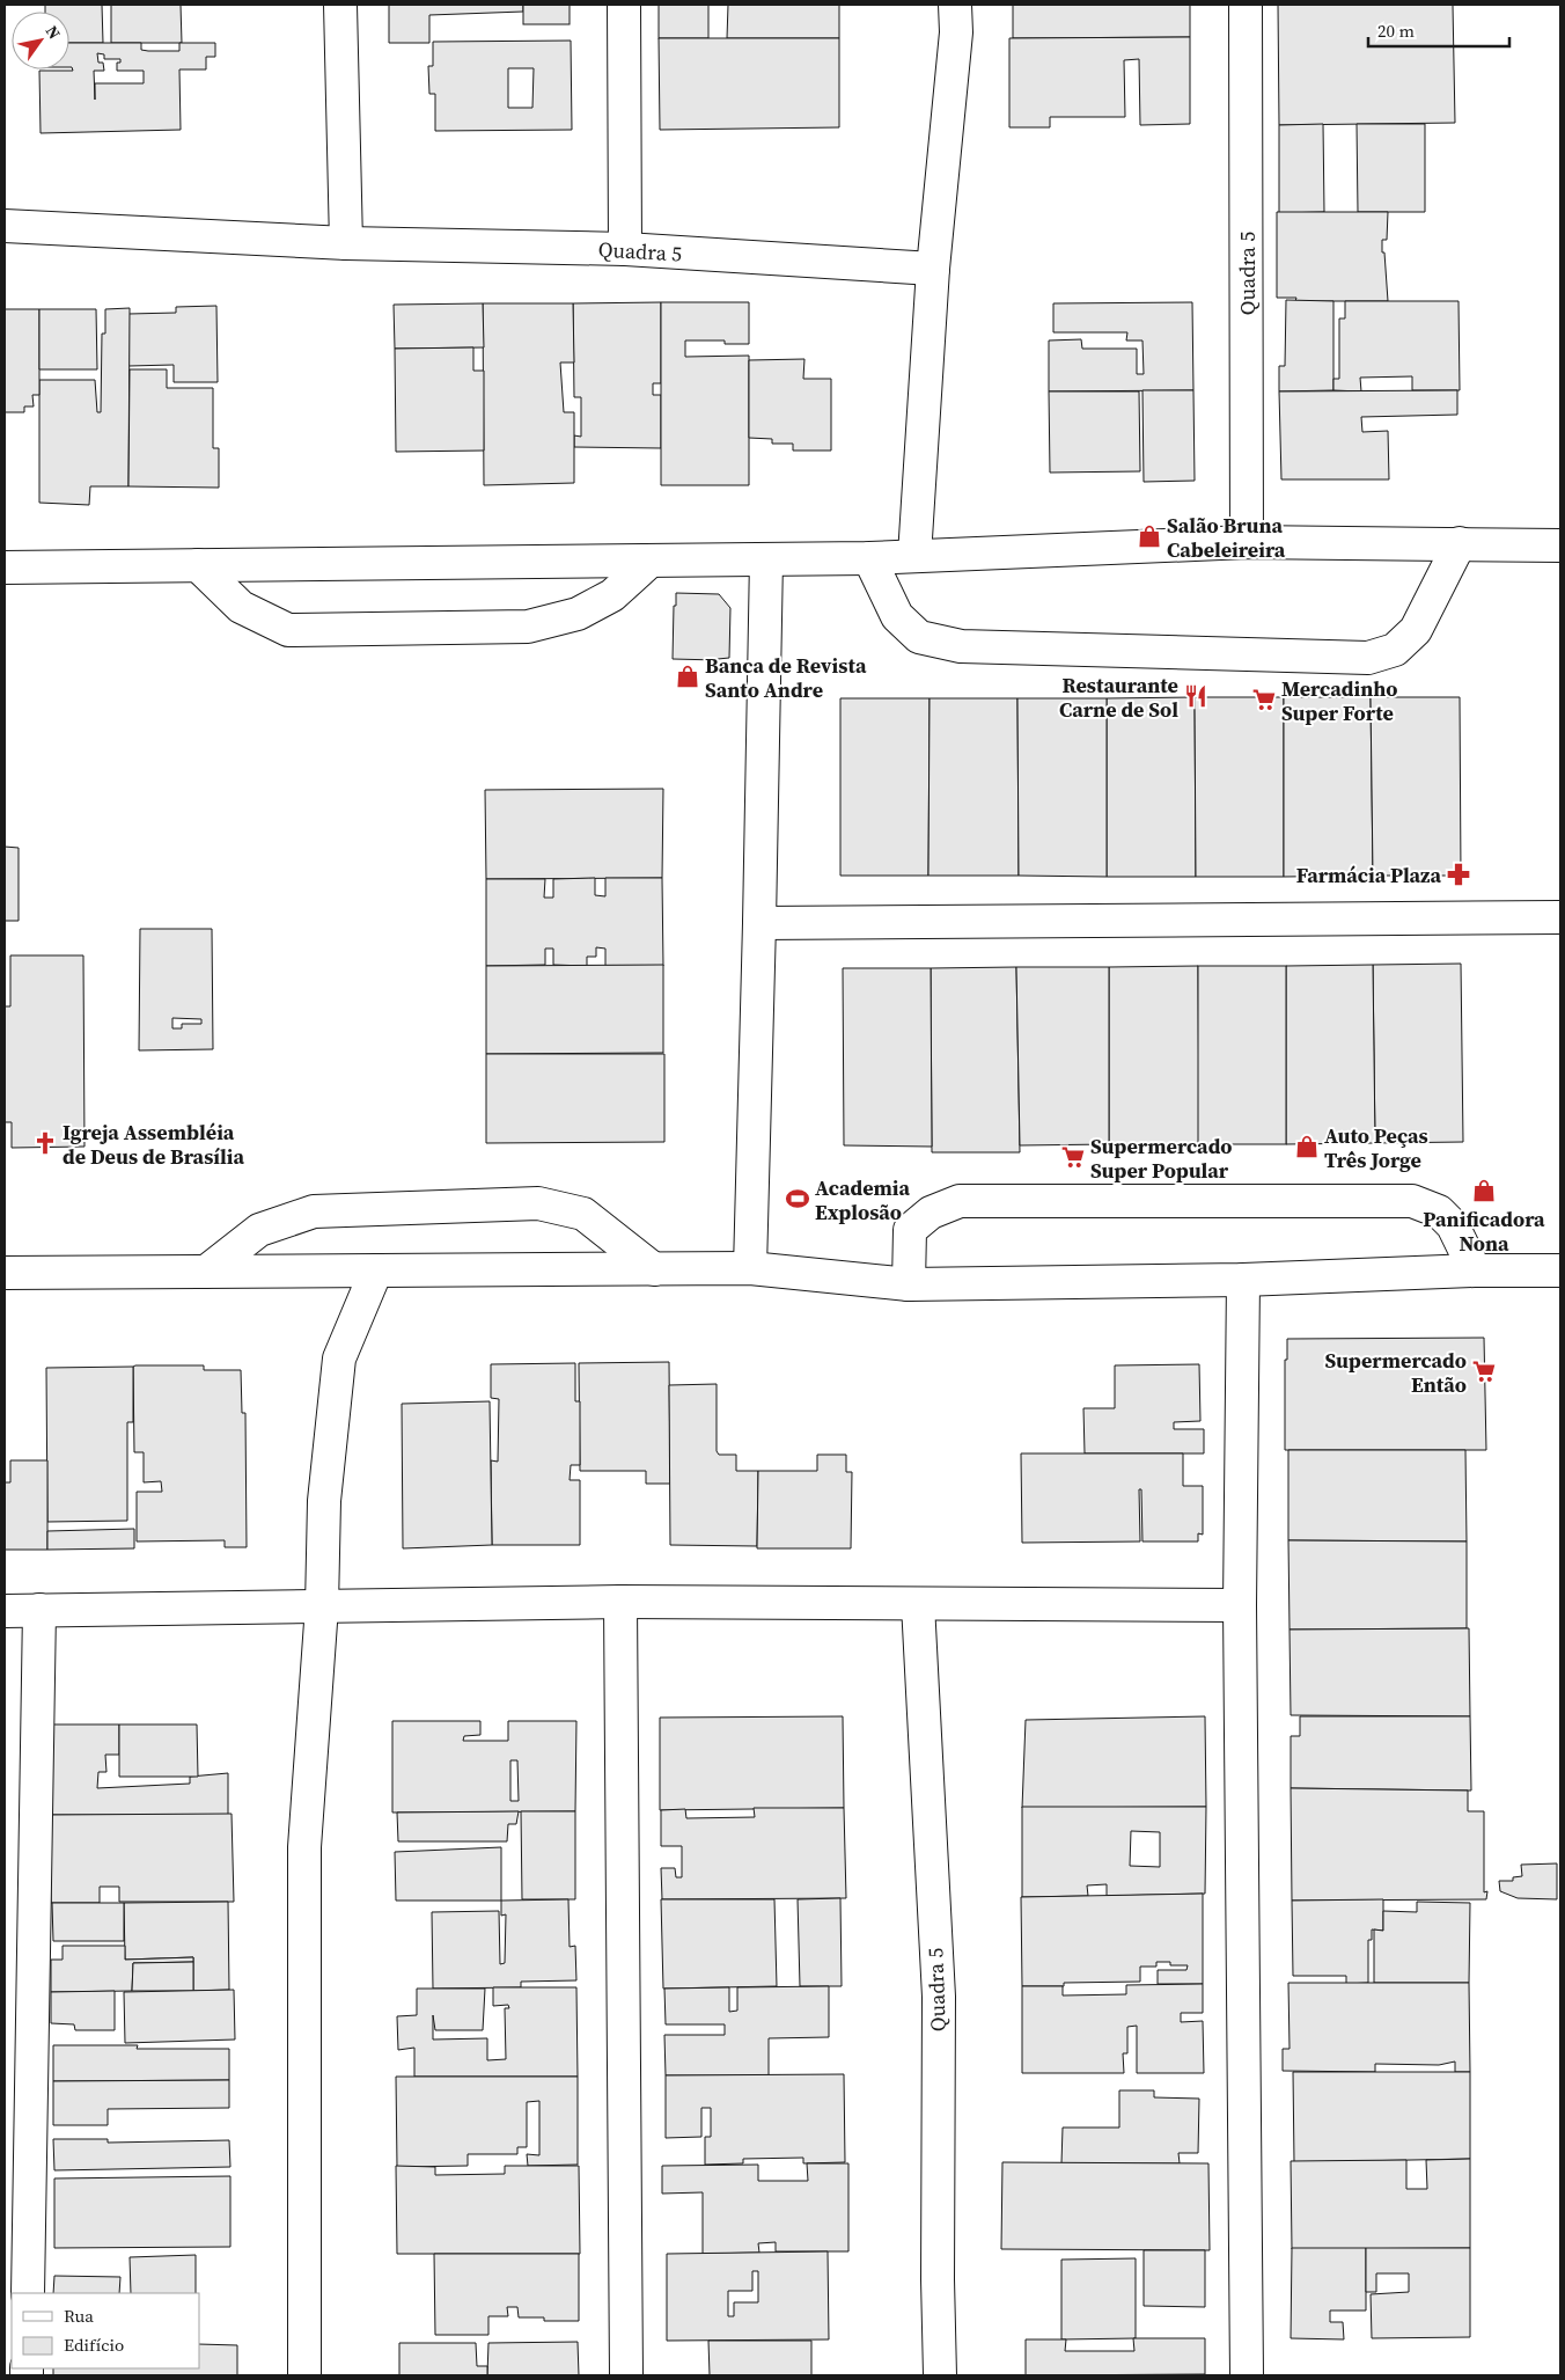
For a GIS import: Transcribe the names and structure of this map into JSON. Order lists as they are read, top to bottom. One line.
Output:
{"streets":{"street":["Quadra 5"]},"places":{"shop":["Salão Bruna Cabeleireira","Banca de Revista Santo Andre","Auto Peças Três Jorge","Panificadora Nona"],"restaurant":["Restaurante Carne de Sol"],"supermarket":["Mercadinho Super Forte","Supermercado Super Popular","Supermercado Então"],"pharmacy":["Farmácia Plaza"],"church":["Igreja Assembléia de Deus de Brasília"],"sports":["Academia Explosão"]},"legend":["Rua","Edifício"],"scale_bar":"20 m","north":"top right"}
